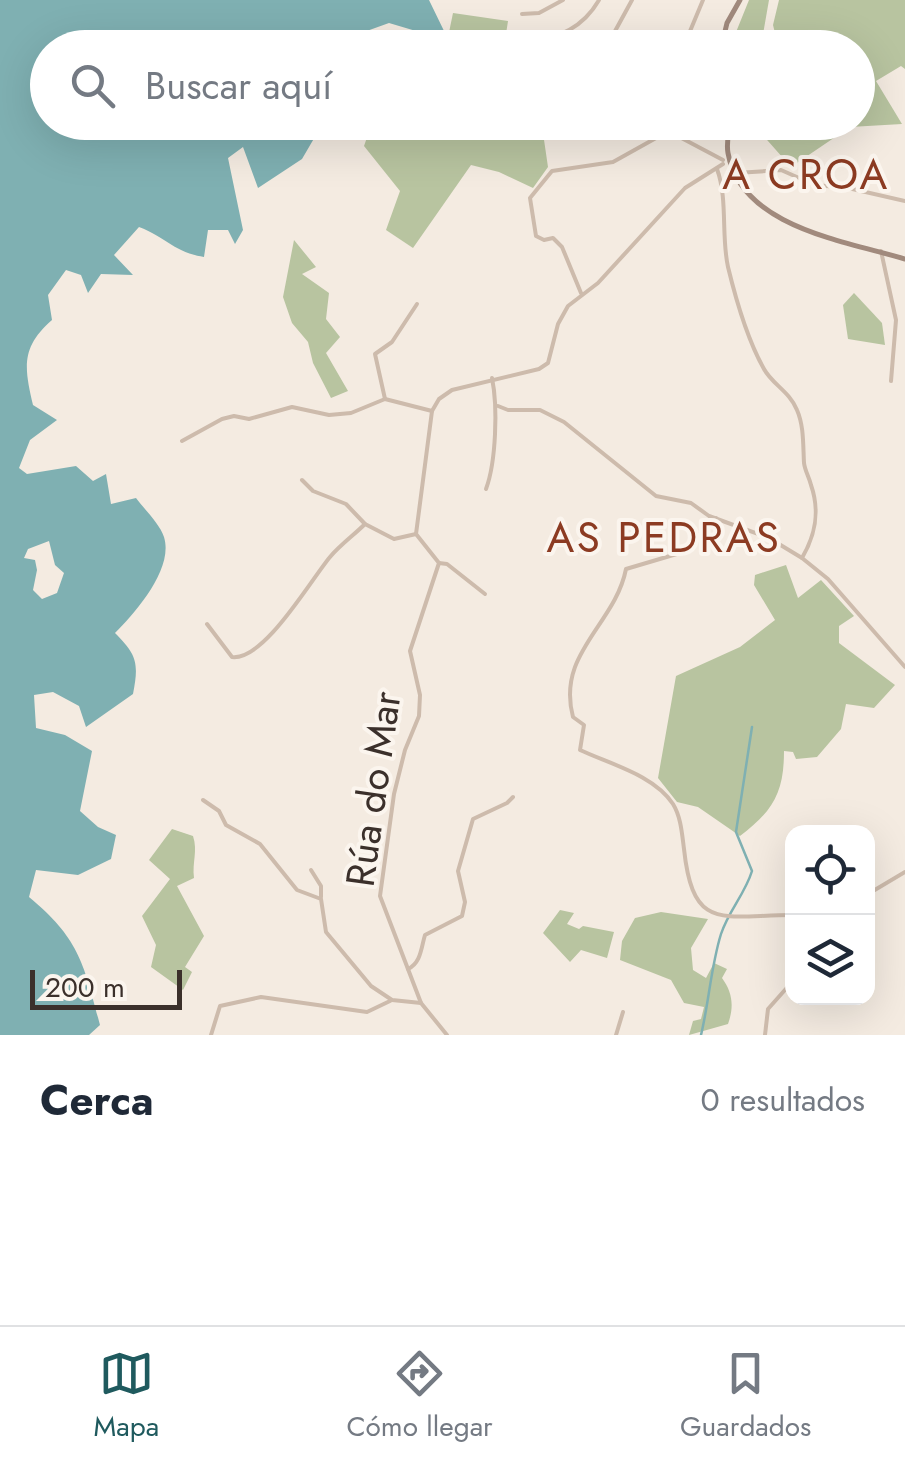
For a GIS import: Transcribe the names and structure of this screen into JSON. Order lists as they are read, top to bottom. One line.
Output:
{"streets":{"street":["Rúa do Mar"]},"districts":["A CROA","AS PEDRAS"],"scale_bar":"200 m","page":{"search":"Buscar aquí","scale":"200 m","heading":["Cerca","0 resultados"],"nav":["Mapa","Cómo llegar","Guardados"]}}
